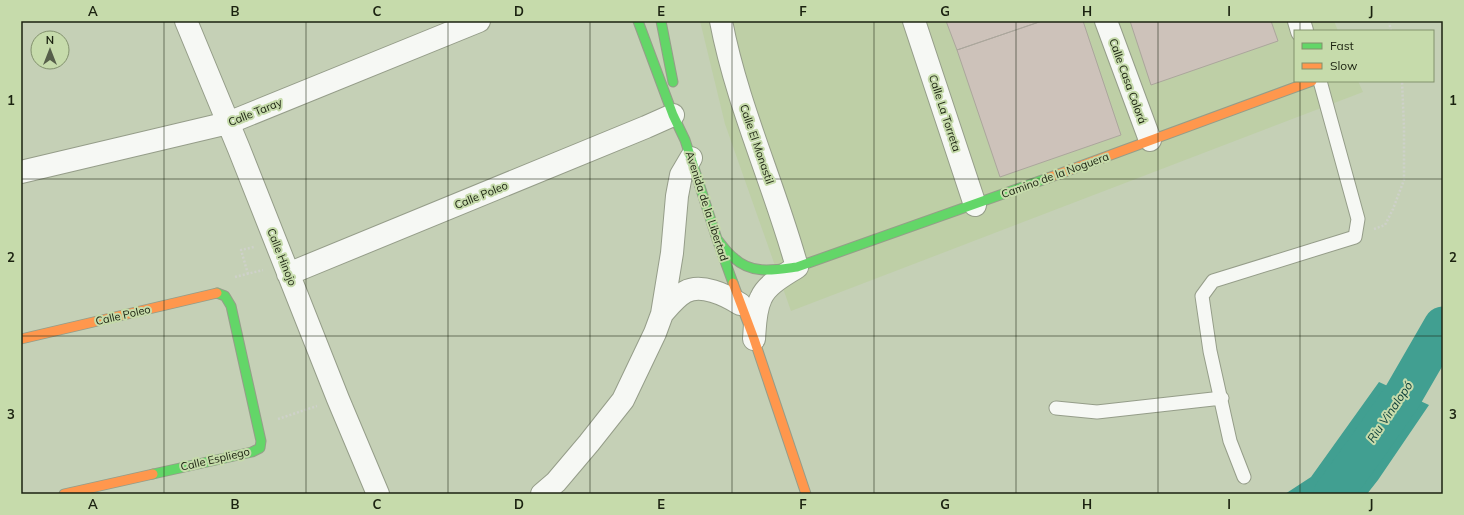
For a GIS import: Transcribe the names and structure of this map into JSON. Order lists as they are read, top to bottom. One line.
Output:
{"streets":{"street":["Calle Casa Colorá","Calle Taray","Calle La Torreta","Calle El Monastil","Camino de la Noguera","Calle Poleo","Avenida de la Libertad","Calle Hinojo","Calle Espliego"]},"crossings":[["Calle Casa Colorá","Camino de la Noguera"],["Calle Taray","Calle Hinojo"],["Calle La Torreta","Camino de la Noguera"],["Calle El Monastil","Camino de la Noguera"],["Camino de la Noguera","Avenida de la Libertad"],["Calle Poleo","Avenida de la Libertad"],["Calle Poleo","Calle Hinojo"],["Calle Poleo","Calle Espliego"]],"water":["Riu Vinalopó"],"legend":["Fast","Slow"],"north":"top","grid":{"columns":["A","B","C","D","E","F","G","H","I","J"],"rows":["1","2","3"]}}
